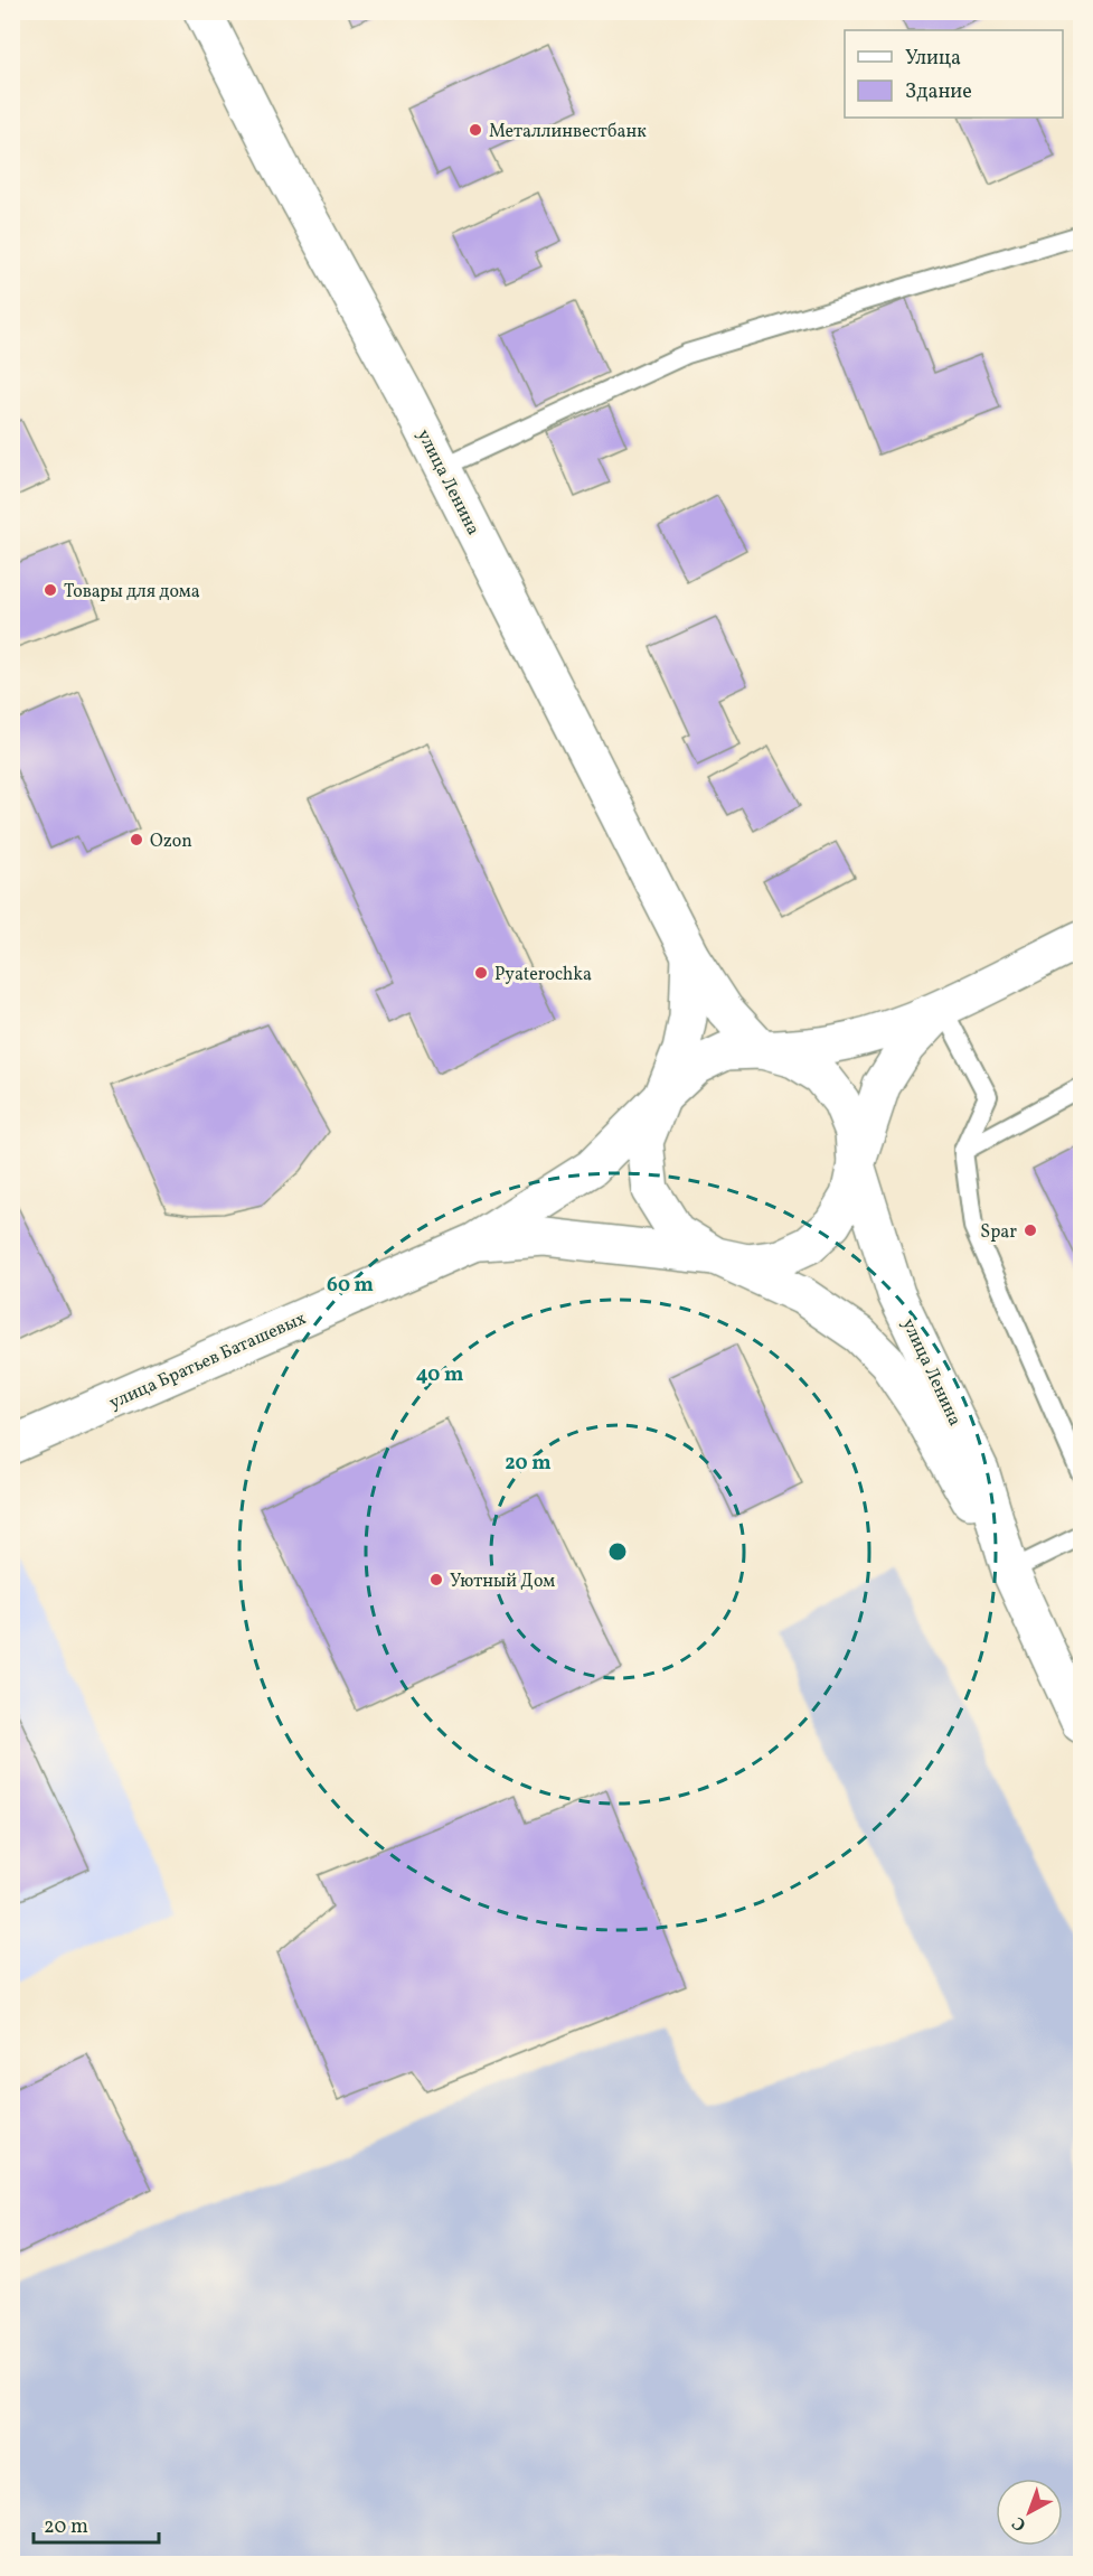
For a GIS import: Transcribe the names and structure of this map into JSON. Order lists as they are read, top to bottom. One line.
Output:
{"streets":{"street":["улица Ленина","улица Братьев Баташевых"]},"crossings":[["улица Ленина","улица Братьев Баташевых"]],"places":["Металлинвестбанк","Товары для дома","Ozon","Pyaterochka","Spar","Уютный Дом"],"legend":["Улица","Здание"],"scale_bar":"20 m","north":"bottom left","rings":["60 m","40 m","20 m"]}
